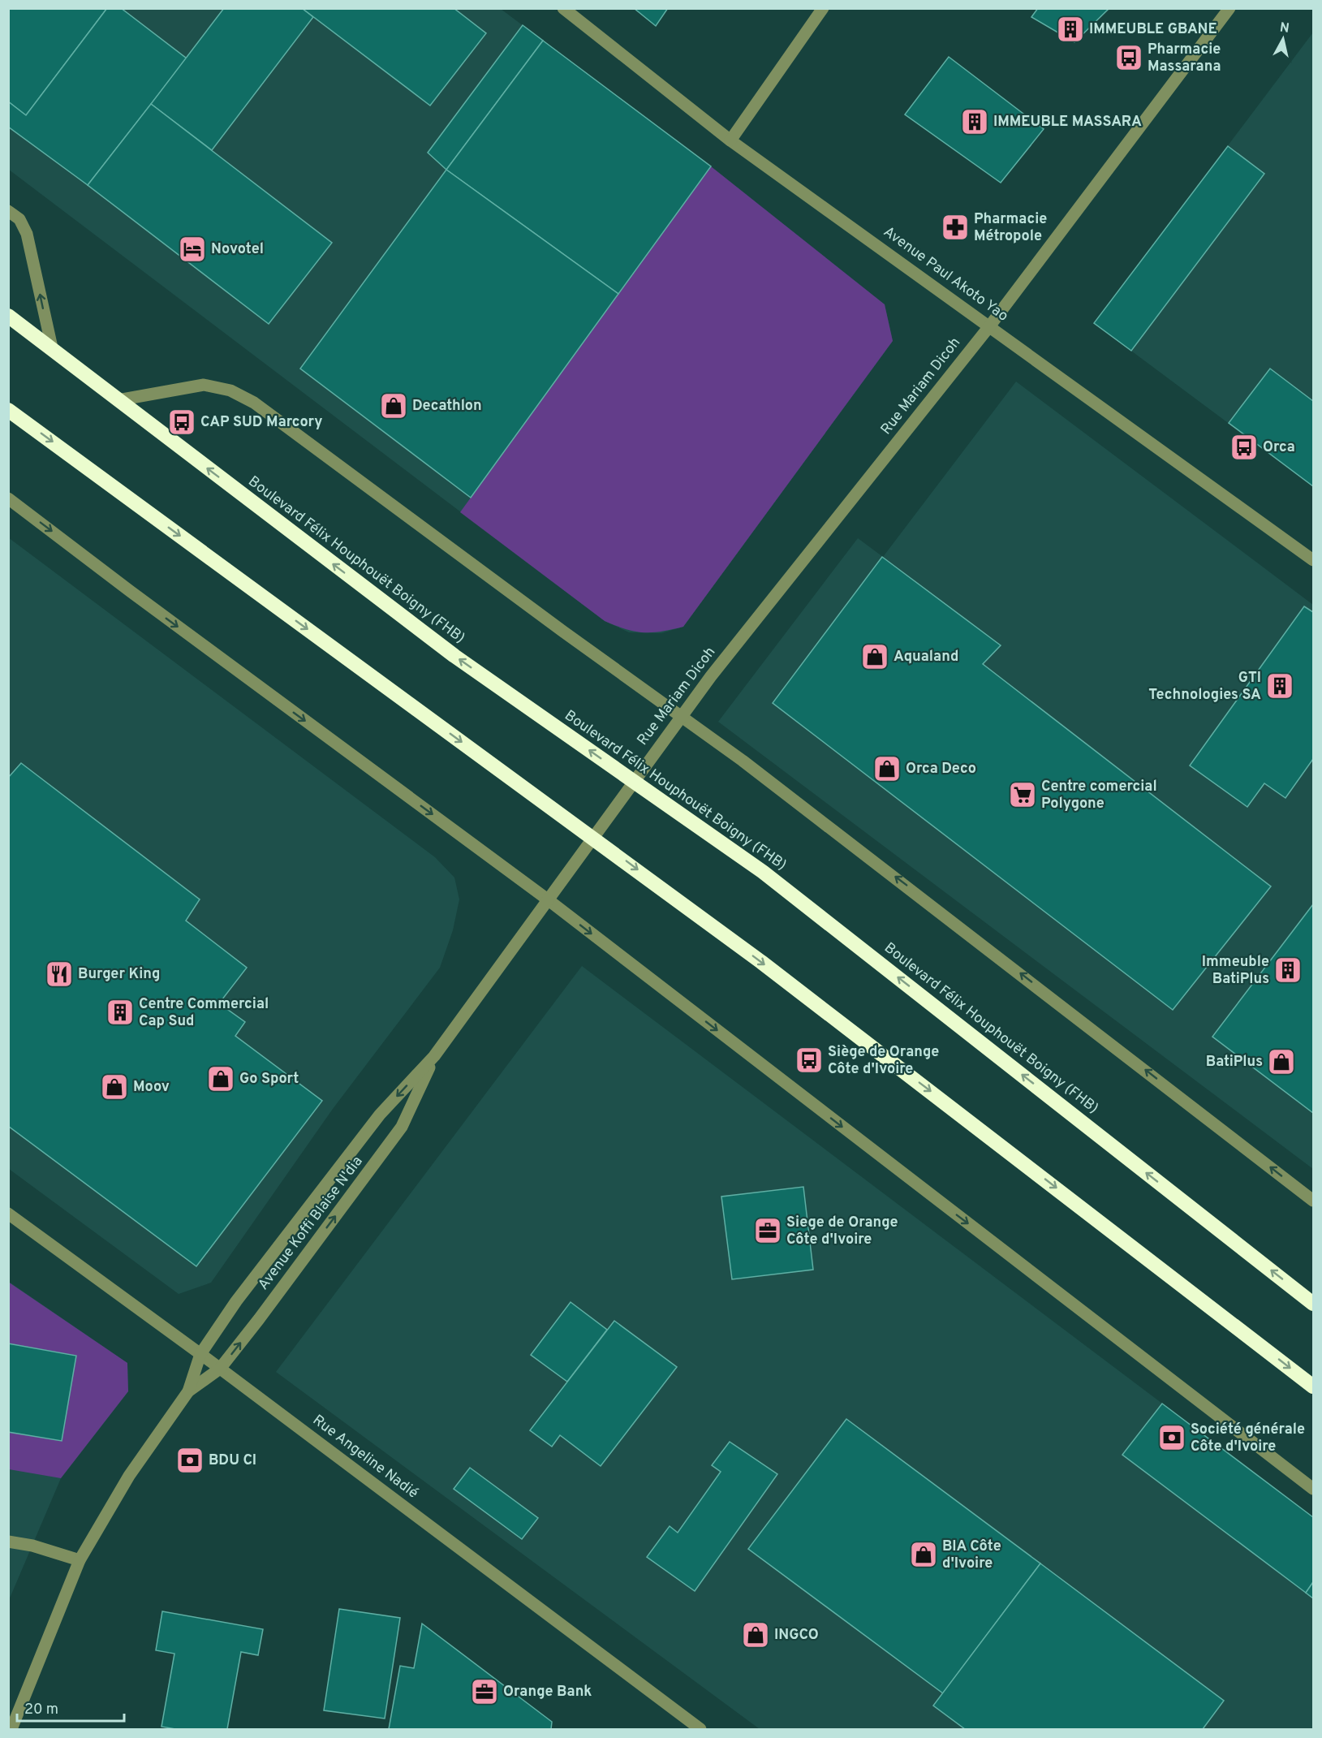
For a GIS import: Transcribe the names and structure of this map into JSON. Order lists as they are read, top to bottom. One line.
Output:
{"streets":{"highway":["Boulevard Félix Houphouët Boigny (FHB)"],"street":["Avenue Paul Akoto Yao","Rue Mariam Dicoh","Avenue Koffi Blaise N'dia","Rue Angeline Nadié"]},"crossings":[["Avenue Paul Akoto Yao","Rue Mariam Dicoh"],["Rue Mariam Dicoh","Boulevard Félix Houphouët Boigny (FHB)"],["Rue Mariam Dicoh","Avenue Koffi Blaise N'dia"],["Avenue Koffi Blaise N'dia","Rue Angeline Nadié"]],"places":{"building":["IMMEUBLE GBANE","IMMEUBLE MASSARA","GTI Technologies SA","Immeuble BatiPlus","Centre Commercial Cap Sud"],"bus stop":["Pharmacie Massarana","CAP SUD Marcory","Orca","Siège de Orange Côte d'Ivoire"],"pharmacy":["Pharmacie Métropole"],"hotel":["Novotel"],"shop":["Decathlon","Aqualand","Orca Deco","BatiPlus","Go Sport","Moov","BIA Côte d'Ivoire","INGCO"],"supermarket":["Centre comercial Polygone"],"restaurant":["Burger King"],"office":["Siege de Orange Côte d'Ivoire","Orange Bank"],"bank":["Société générale Côte d'Ivoire","BDU CI"]},"scale_bar":"20 m","north":"top"}
